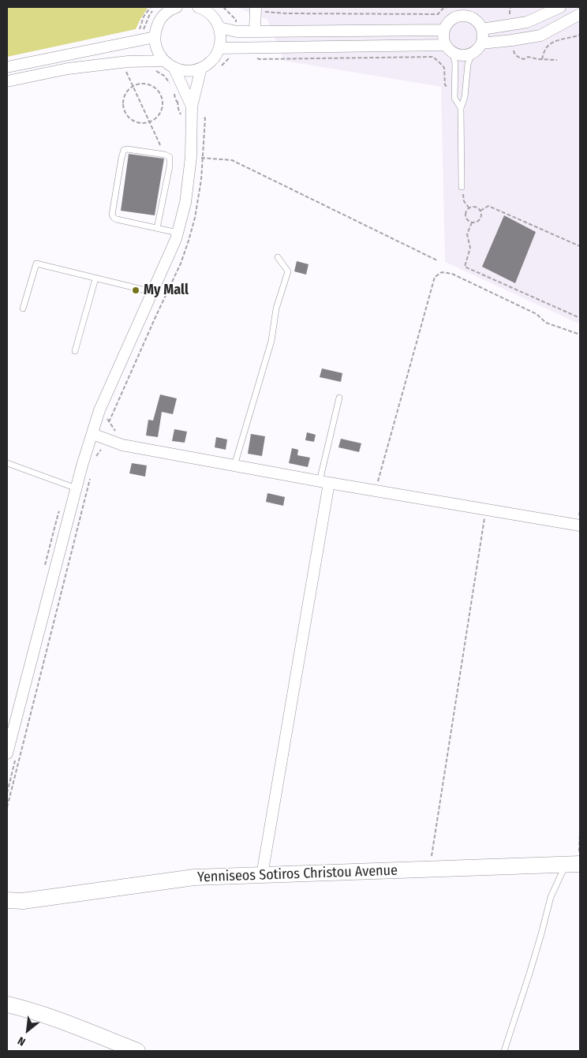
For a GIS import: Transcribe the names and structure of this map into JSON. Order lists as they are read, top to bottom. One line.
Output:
{"streets":{"main road":["Yenniseos Sotiros Christou Avenue"]},"places":["My Mall"],"north":"bottom left"}
